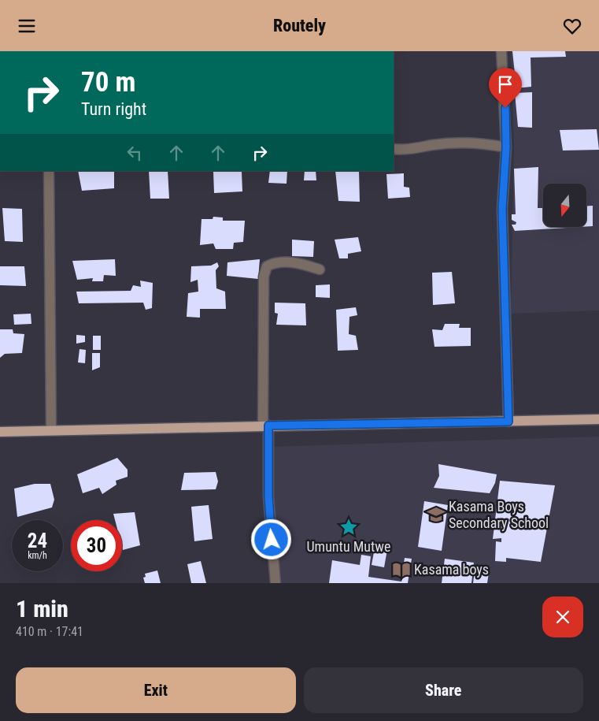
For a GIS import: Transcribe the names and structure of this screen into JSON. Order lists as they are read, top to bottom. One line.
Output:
{"places":{"school or university":["Kasama Boys Secondary School"],"place":["Umuntu Mutwe"],"library":["Kasama boys"]},"north":"bottom","page":{"header":"Routely","turn":["70 m","Turn right"],"speed":"24 km/h","limit":"30","heading":["1 min","410 m · 17:41"],"buttons":["Exit","Share"]}}
